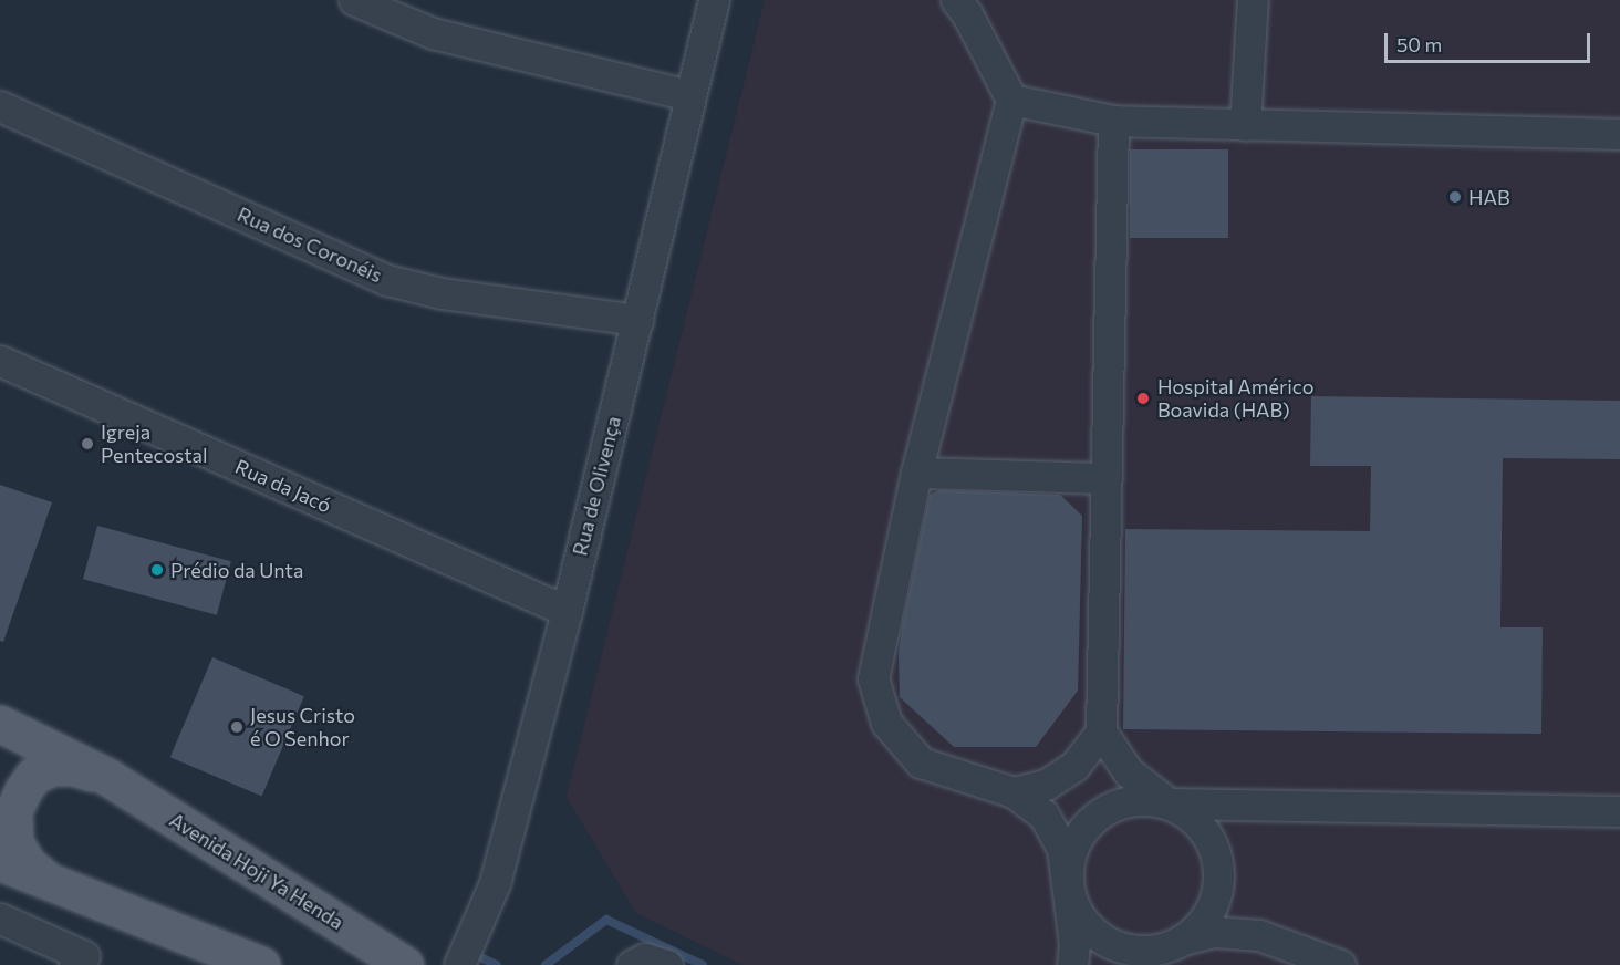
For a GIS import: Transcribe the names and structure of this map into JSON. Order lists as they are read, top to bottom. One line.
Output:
{"streets":{"main road":["Avenida Hoji Ya Henda"],"street":["Rua dos Coronéis","Rua da Jacó","Rua de Olivença"]},"crossings":[["Rua dos Coronéis","Rua de Olivença"],["Rua da Jacó","Rua de Olivença"]],"places":["HAB","Hospital Américo Boavida (HAB)","Igreja Pentecostal","Prédio da Unta","Jesus Cristo é O Senhor"],"scale_bar":"50 m"}
